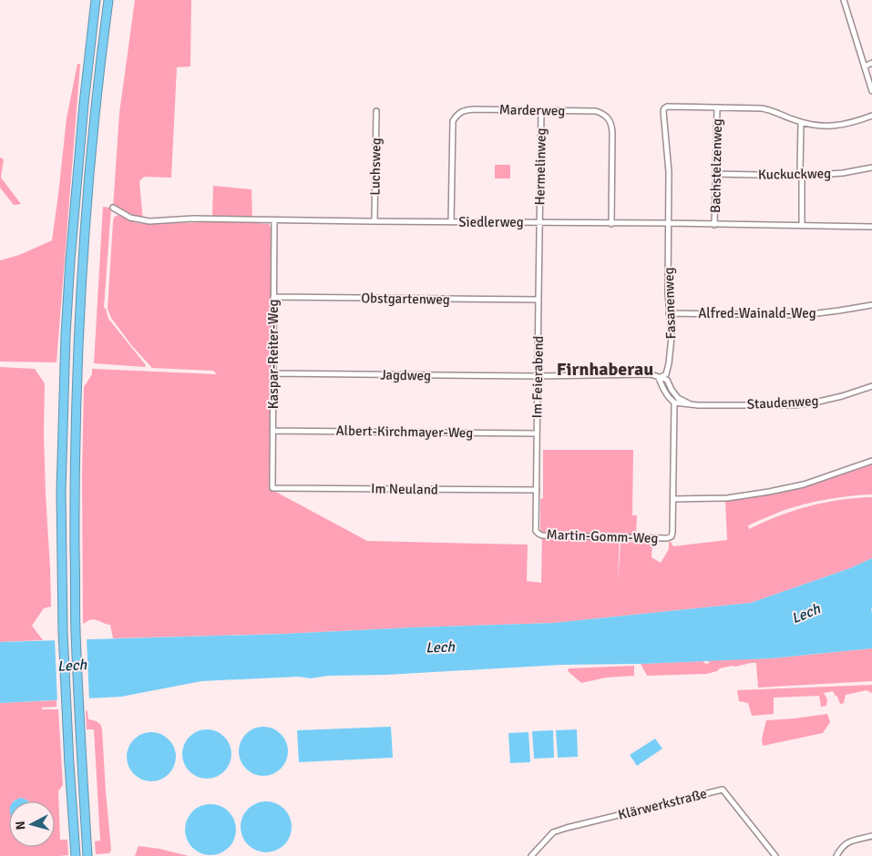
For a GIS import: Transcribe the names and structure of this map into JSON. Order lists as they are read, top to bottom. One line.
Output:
{"streets":{"street":["Marderweg","Bachstelzenweg","Luchsweg","Hermelinweg","Kuckuckweg","Siedlerweg","Obstgartenweg","Fasanenweg","Alfred-Wainald-Weg","Kaspar-Reiter-Weg","Jagdweg","Im Feierabend","Staudenweg","Albert-Kirchmayer-Weg","Im Neuland","Martin-Gomm-Weg","Klärwerkstraße"]},"crossings":[["Marderweg","Hermelinweg"],["Marderweg","Siedlerweg"],["Bachstelzenweg","Kuckuckweg"],["Bachstelzenweg","Siedlerweg"],["Bachstelzenweg","Fasanenweg"],["Luchsweg","Siedlerweg"],["Hermelinweg","Siedlerweg"],["Hermelinweg","Im Feierabend"],["Siedlerweg","Fasanenweg"],["Siedlerweg","Kaspar-Reiter-Weg"],["Siedlerweg","Im Feierabend"],["Obstgartenweg","Kaspar-Reiter-Weg"],["Obstgartenweg","Im Feierabend"],["Fasanenweg","Alfred-Wainald-Weg"],["Fasanenweg","Jagdweg"],["Kaspar-Reiter-Weg","Jagdweg"],["Kaspar-Reiter-Weg","Albert-Kirchmayer-Weg"],["Kaspar-Reiter-Weg","Im Neuland"],["Jagdweg","Im Feierabend"],["Im Feierabend","Albert-Kirchmayer-Weg"],["Im Feierabend","Im Neuland"],["Im Feierabend","Martin-Gomm-Weg"]],"districts":["Firnhaberau"],"water":["Lech"],"north":"left"}
